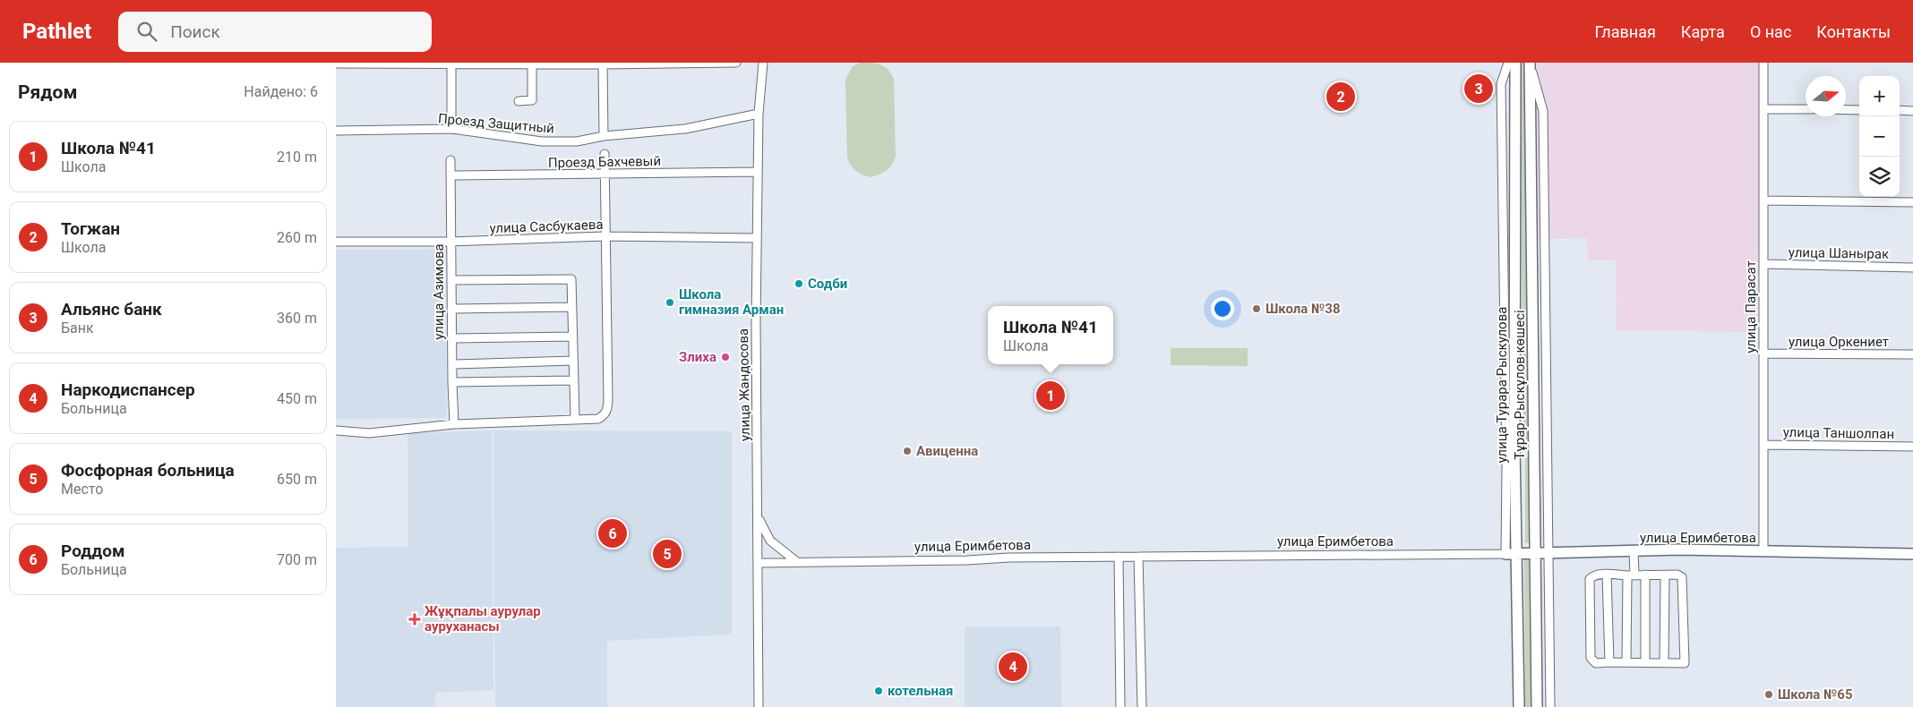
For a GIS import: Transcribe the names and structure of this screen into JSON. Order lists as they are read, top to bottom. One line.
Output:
{"streets":{"main road":["улица Турара Рыскулова","Тұрар Рыскұлов көшесі","улица Еримбетова"],"street":["Проезд Защитный","Проезд Бахчевый","улица Сасбукаева","улица Шанырак","улица Азимова","улица Парасат","улица Оркениет","улица Жандосова","улица Таншолпан"]},"crossings":[["Проезд Защитный","улица Жандосова"],["Проезд Бахчевый","улица Азимова"],["Проезд Бахчевый","улица Жандосова"],["улица Сасбукаева","улица Азимова"],["улица Сасбукаева","улица Жандосова"],["улица Шанырак","улица Парасат"],["улица Парасат","улица Оркениет"],["улица Парасат","улица Таншолпан"],["улица Парасат","улица Еримбетова"],["улица Жандосова","улица Еримбетова"],["улица Турара Рыскулова","улица Еримбетова"],["Тұрар Рыскұлов көшесі","улица Еримбетова"]],"places":{"other":["Содби","Школа гимназия Арман","Школа №38","Злиха","Авиценна","котельная","Школа №65"],"health":["Жұқпалы аурулар ауруханасы"]},"north":"right","page":{"header":"Pathlet","search":"Поиск","nav":["Главная","Карта","О нас","Контакты"],"heading":["Рядом","Найдено: 6"],"pins":["3","2","1","6","5","4"],"map_buttons":["+","−"],"list":[{"mark":"1","name":"Школа №41","note":"Школа","value":"210 m"},{"mark":"2","name":"Тогжан","note":"Школа","value":"260 m"},{"mark":"3","name":"Альянс банк","note":"Банк","value":"360 m"},{"mark":"4","name":"Наркодиспансер","note":"Больница","value":"450 m"},{"mark":"5","name":"Фосфорная больница","note":"Место","value":"650 m"},{"mark":"6","name":"Роддом","note":"Больница","value":"700 m"}],"popup":["Школа №41","Школа"]}}
